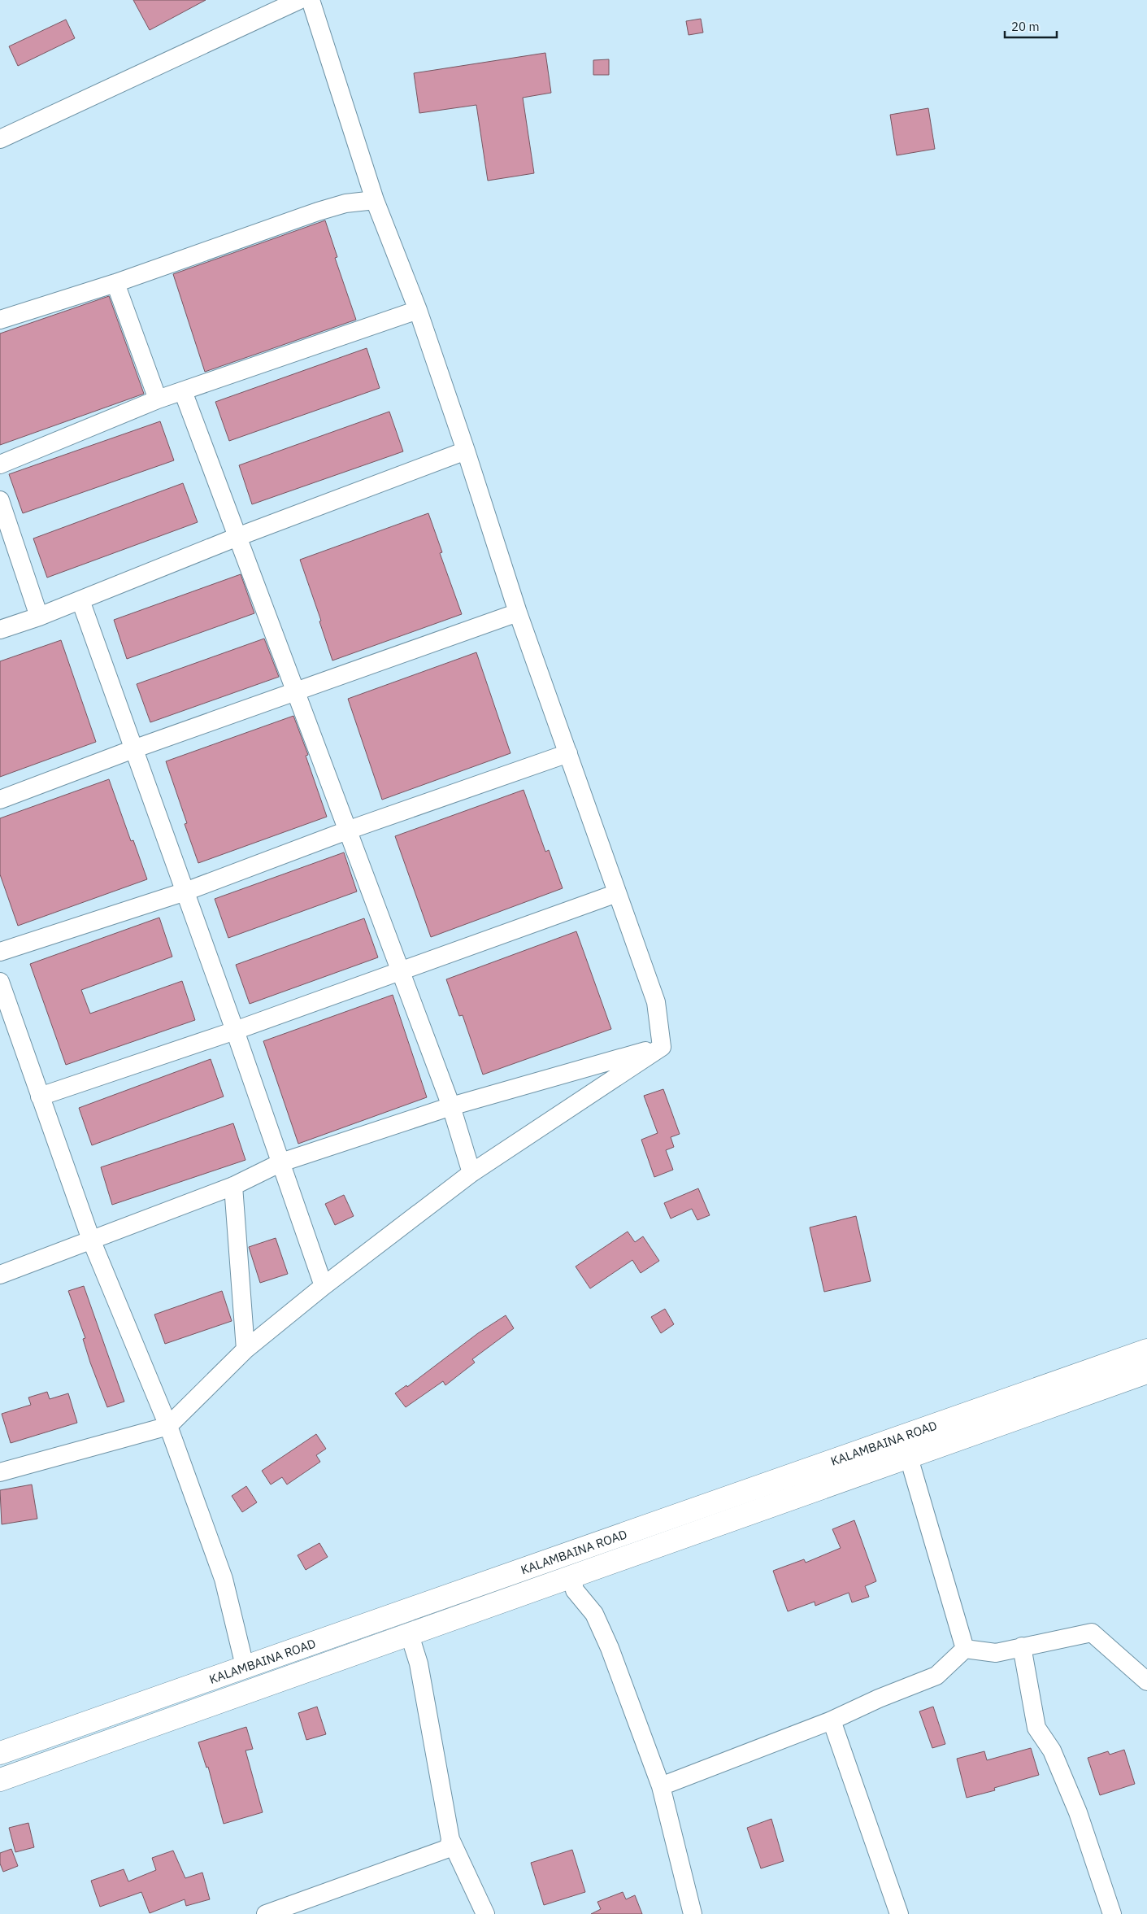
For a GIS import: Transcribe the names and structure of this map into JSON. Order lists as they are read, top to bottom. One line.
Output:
{"streets":{"main road":["KALAMBAINA ROAD"]},"scale_bar":"20 m"}
